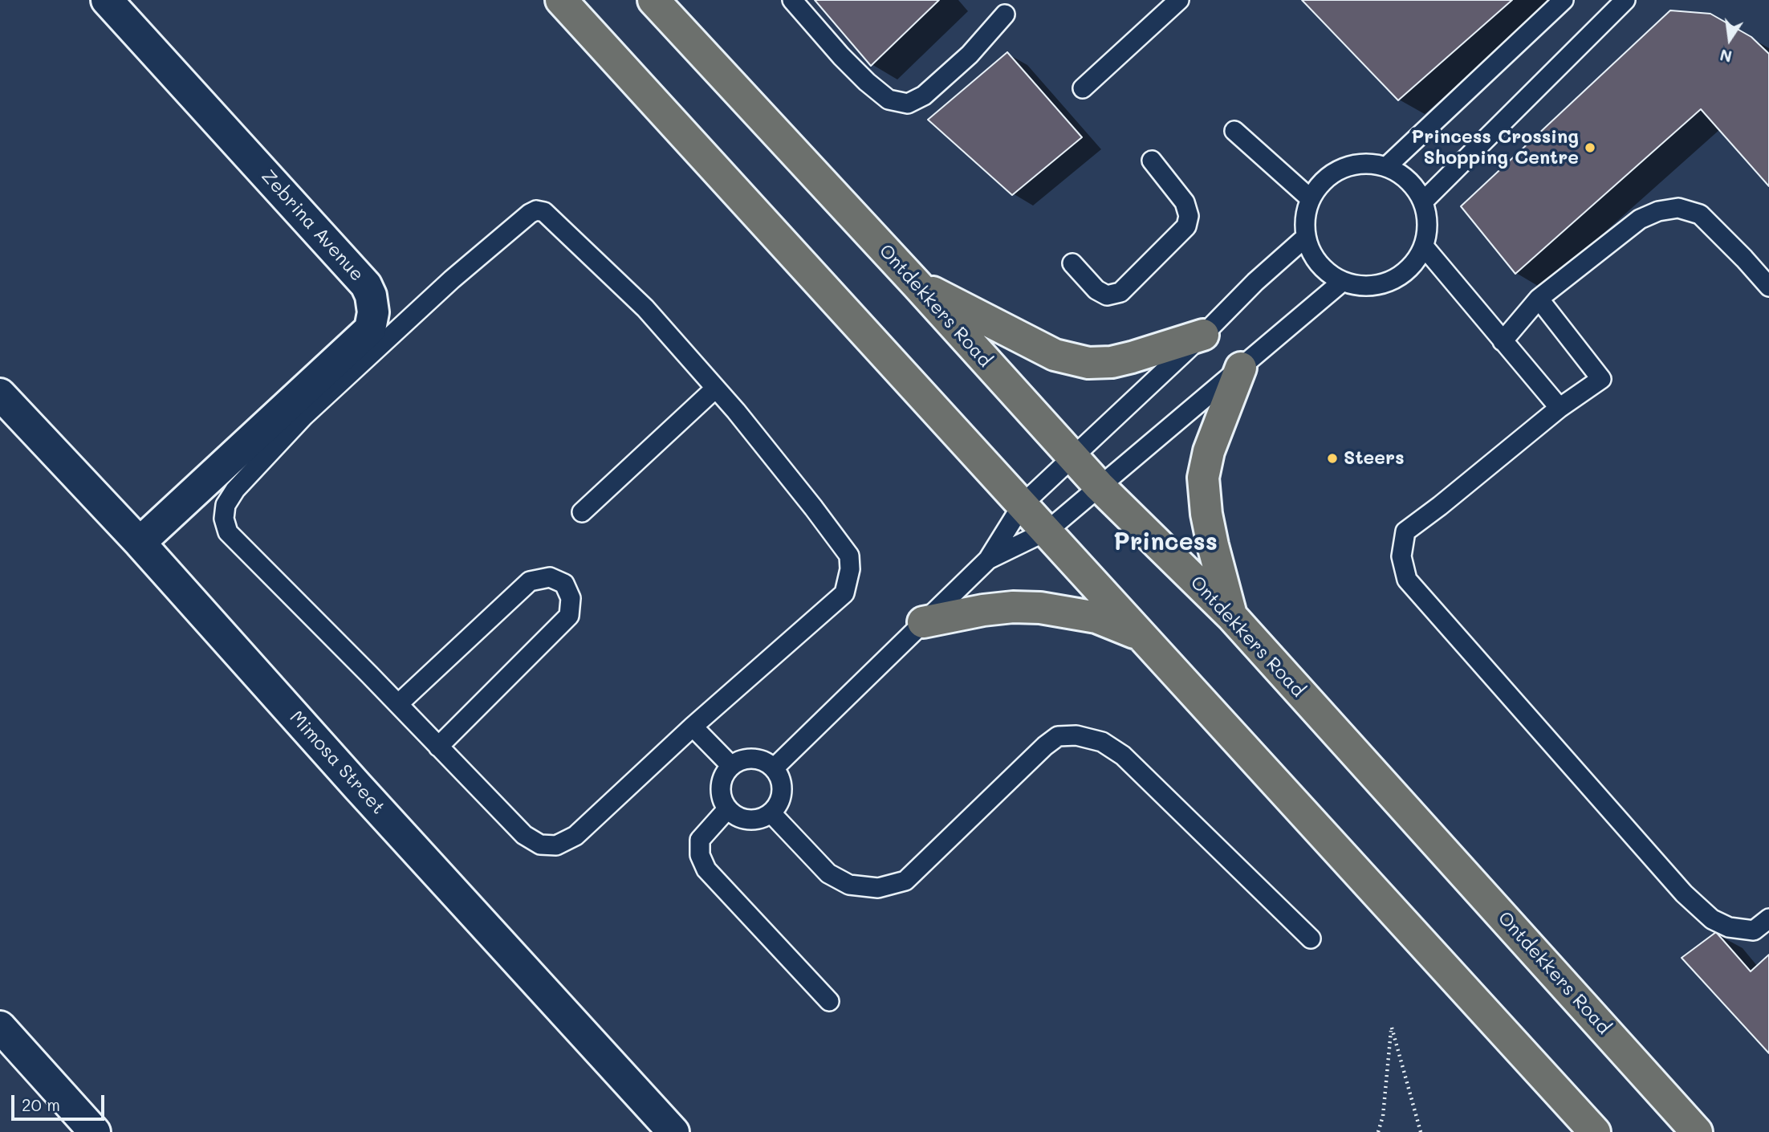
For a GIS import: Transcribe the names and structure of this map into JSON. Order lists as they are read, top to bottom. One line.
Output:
{"streets":{"main road":["Ontdekkers Road"],"street":["Zebrina Avenue","Mimosa Street"]},"crossings":[["Zebrina Avenue","Mimosa Street"]],"districts":["Princess"],"places":["Princess Crossing Shopping Centre","Steers"],"scale_bar":"20 m","north":"bottom"}
